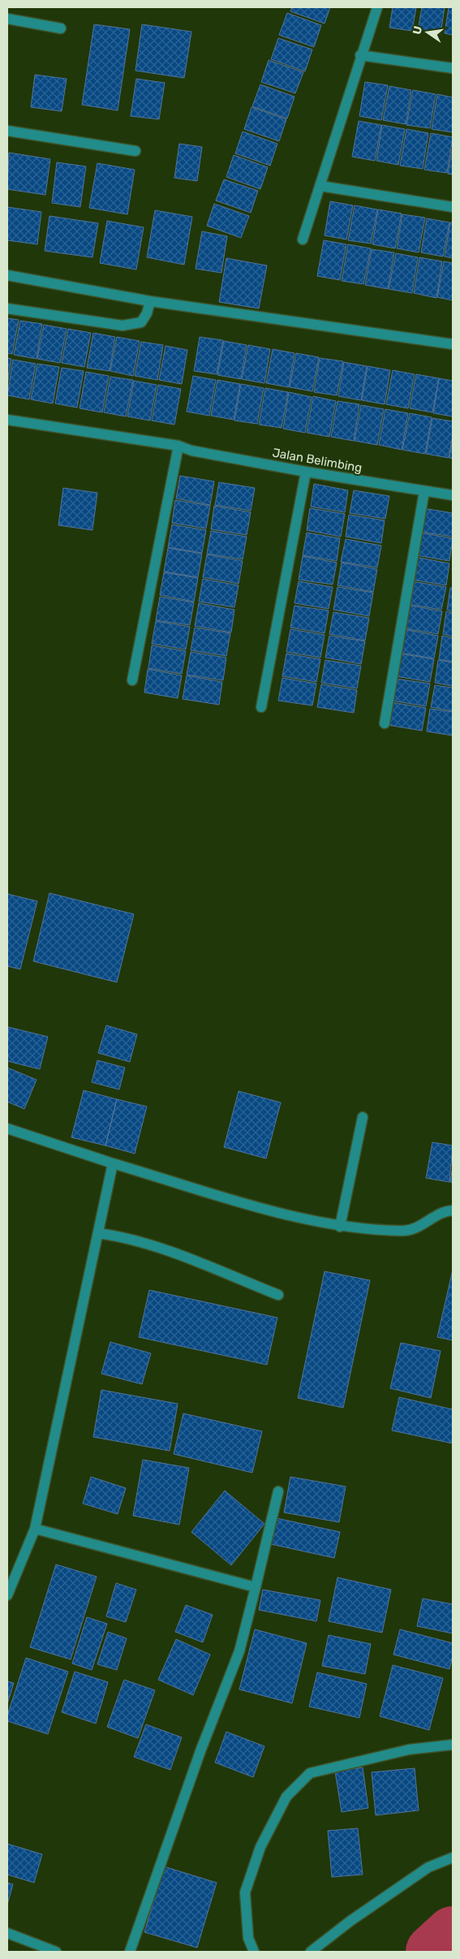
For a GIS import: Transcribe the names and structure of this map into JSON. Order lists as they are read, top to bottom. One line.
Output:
{"streets":{"street":["Jalan Belimbing"]},"north":"left"}
